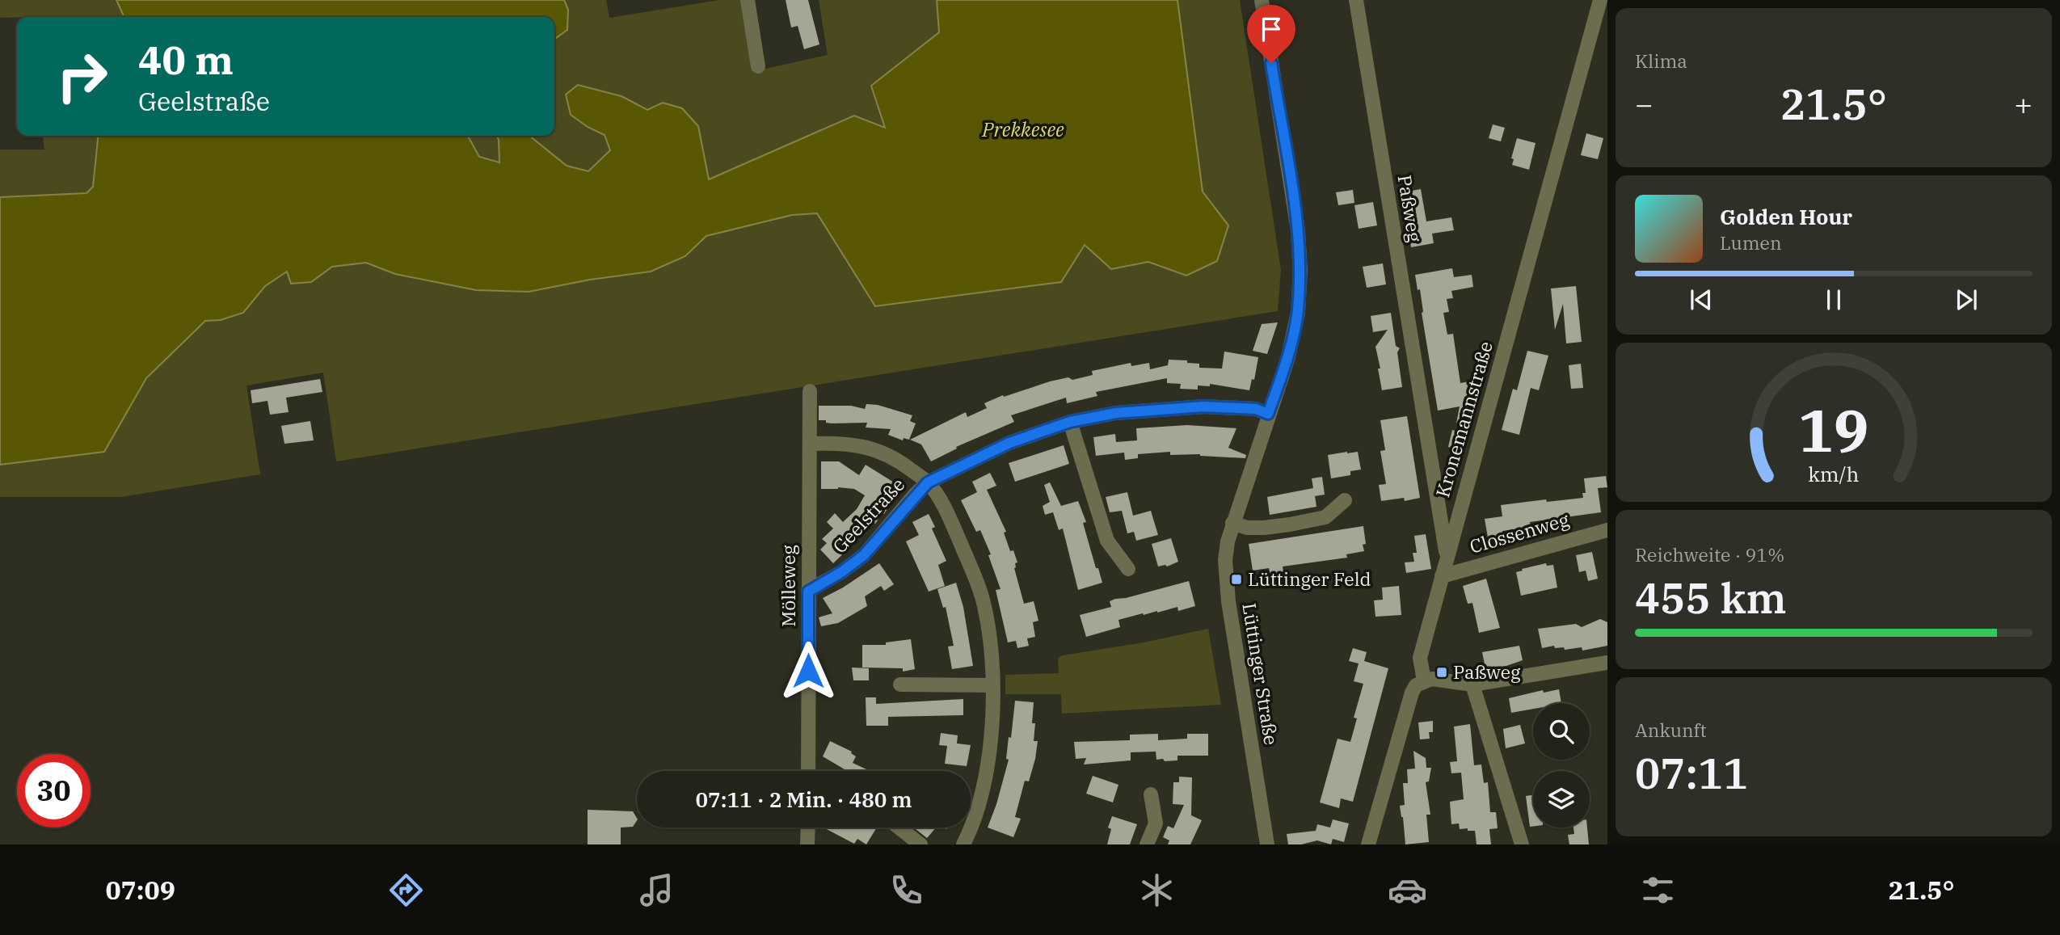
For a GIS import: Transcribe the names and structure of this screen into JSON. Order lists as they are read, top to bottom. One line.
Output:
{"streets":{"street":["Paßweg","Kronemannstraße","Geelstraße","Clossenweg","Mölleweg","Lüttinger Straße"]},"crossings":[["Paßweg","Kronemannstraße"],["Kronemannstraße","Clossenweg"],["Geelstraße","Mölleweg"]],"water":["Prekkesee"],"places":{"transit":["Lüttinger Feld","Paßweg"]},"page":{"tile":["Klima",["Reichweite · 91%","455 km"],["Ankunft","07:11"]],"turn":["40 m","Geelstraße"],"heat":["−","21.5°","+"],"song":["Golden Hour","Lumen"],"limit":"30","trip":"07:11 · 2 Min. · 480 m","tabs":["07:09","21.5°"],"gauge":["19","km/h"]}}
